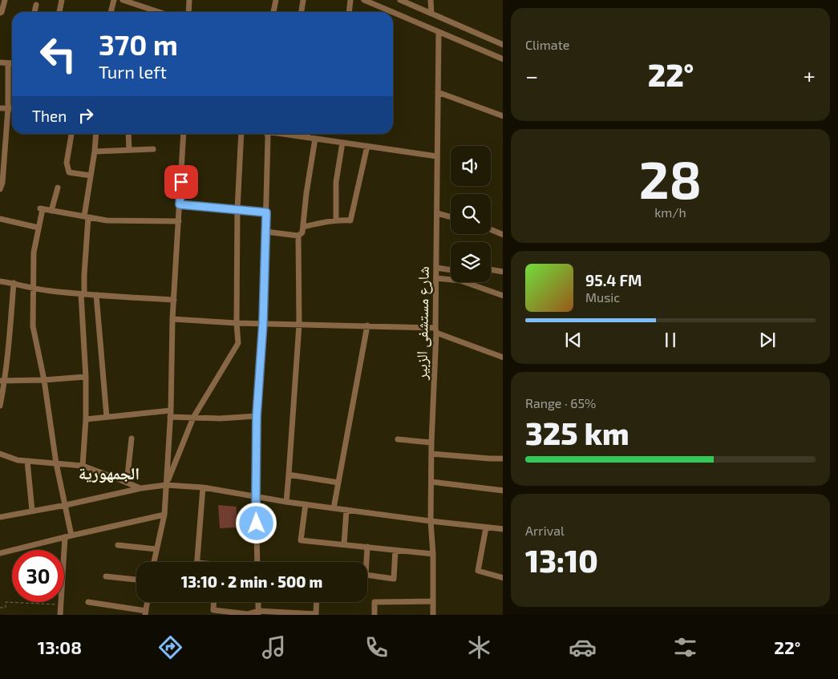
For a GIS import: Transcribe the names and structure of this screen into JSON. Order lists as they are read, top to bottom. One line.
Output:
{"streets":{"street":["شارع مستشفى الزبير"]},"districts":["الجمهورية"],"page":{"tile":["Climate",["28","km/h"],["Range · 65%","325 km"],["Arrival","13:10"]],"turn":["370 m","Turn left"],"heat":["−","22°","+"],"then":"Then","song":["95.4 FM","Music"],"limit":"30","trip":"13:10 · 2 min · 500 m","tabs":["13:08","22°"]}}
